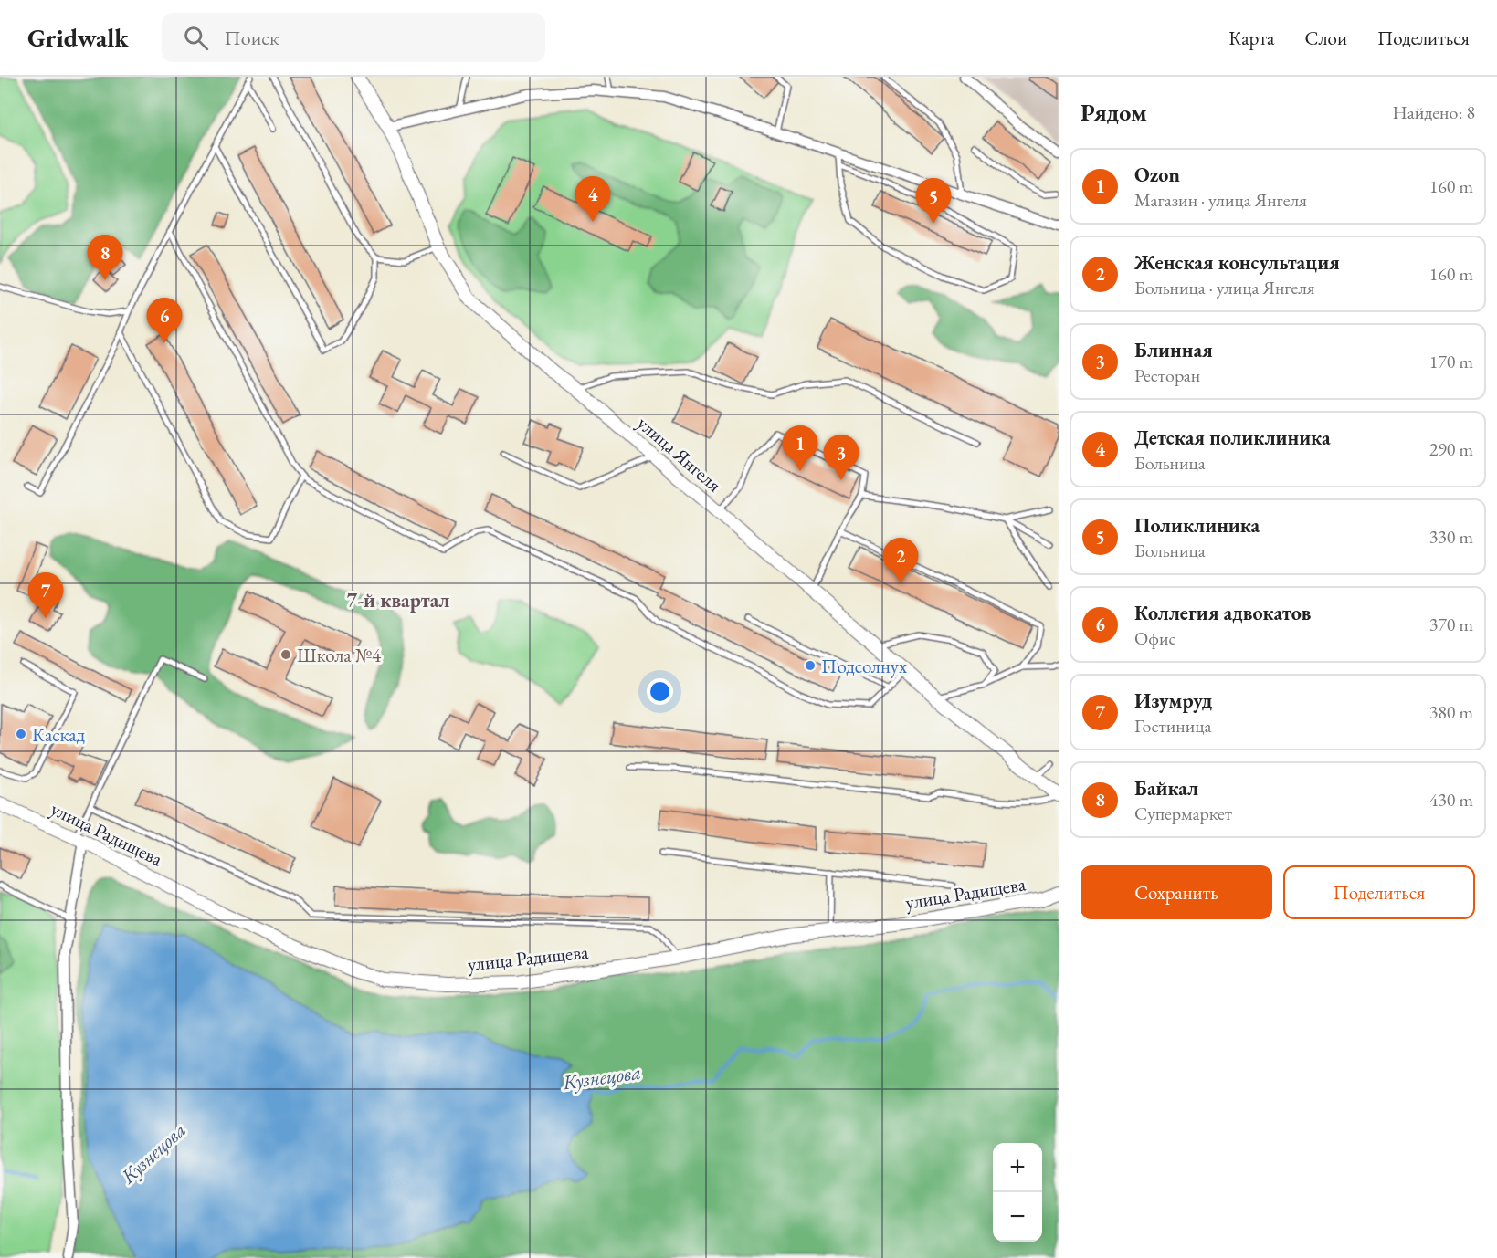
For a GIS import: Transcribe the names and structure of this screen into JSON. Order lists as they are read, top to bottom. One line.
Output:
{"streets":{"street":["улица Янгеля","улица Радищева"]},"districts":["7-й квартал"],"water":["Кузнецова"],"places":["Школа №4","Подсолнух","Каскад"],"page":{"header":"Gridwalk","search":"Поиск","nav":["Карта","Слои","Поделиться"],"heading":["Рядом","Найдено: 8"],"list":[{"mark":"1","name":"Ozon","note":"Магазин · улица Янгеля","value":"160 m"},{"mark":"2","name":"Женская консультация","note":"Больница · улица Янгеля","value":"160 m"},{"mark":"3","name":"Блинная","note":"Ресторан","value":"170 m"},{"mark":"4","name":"Детская поликлиника","note":"Больница","value":"290 m"},{"mark":"5","name":"Поликлиника","note":"Больница","value":"330 m"},{"mark":"6","name":"Коллегия адвокатов","note":"Офис","value":"370 m"},{"mark":"7","name":"Изумруд","note":"Гостиница","value":"380 m"},{"mark":"8","name":"Байкал","note":"Супермаркет","value":"430 m"}],"pins":["4","5","8","6","1","3","2","7"],"buttons":["Сохранить","Поделиться"],"map_buttons":["+","−"]}}
